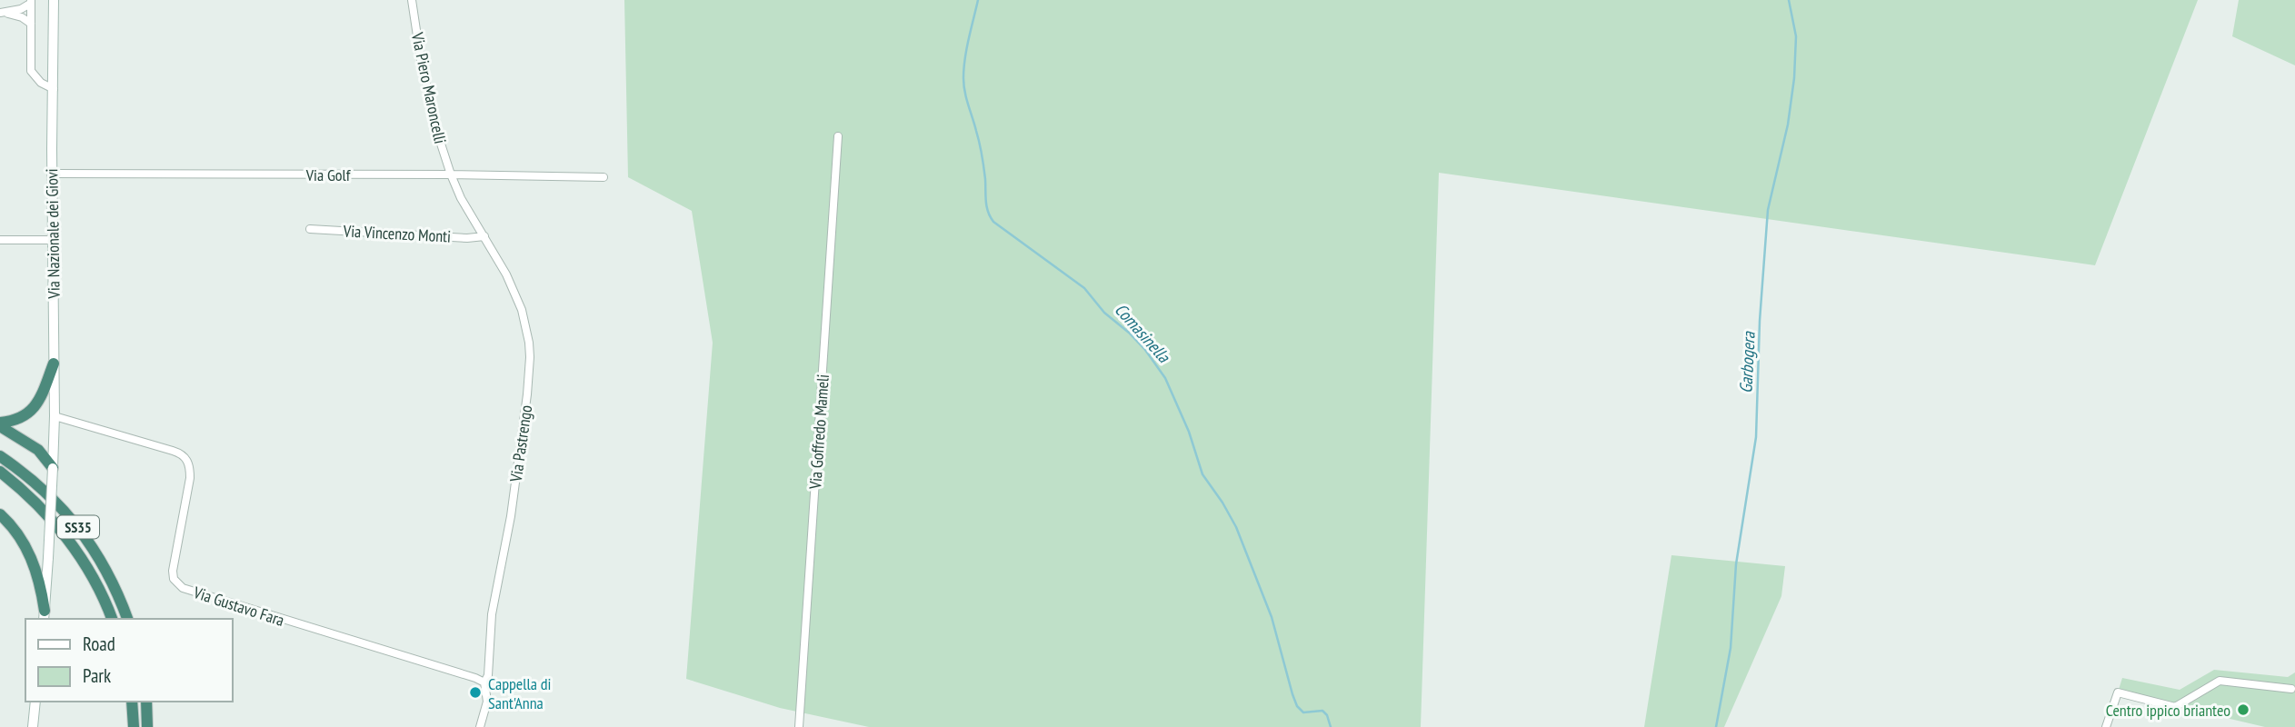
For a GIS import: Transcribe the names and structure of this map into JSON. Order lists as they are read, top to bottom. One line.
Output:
{"streets":{"highway":["SS35"],"main road":["Via Nazionale dei Giovi"],"street":["Via Piero Maroncelli","Via Golf","Via Vincenzo Monti","Via Goffredo Mameli","Via Pastrengo","Via Gustavo Fara"]},"crossings":[["Via Piero Maroncelli","Via Golf"],["Via Piero Maroncelli","Via Pastrengo"],["Via Golf","Via Nazionale dei Giovi"],["Via Golf","Via Pastrengo"],["Via Nazionale dei Giovi","Via Gustavo Fara"],["Via Vincenzo Monti","Via Pastrengo"],["Via Pastrengo","Via Gustavo Fara"]],"water":["Comasinella","Garbogera"],"places":["Cappella di Sant'Anna","Centro ippico brianteo"],"legend":["Road","Park"]}
